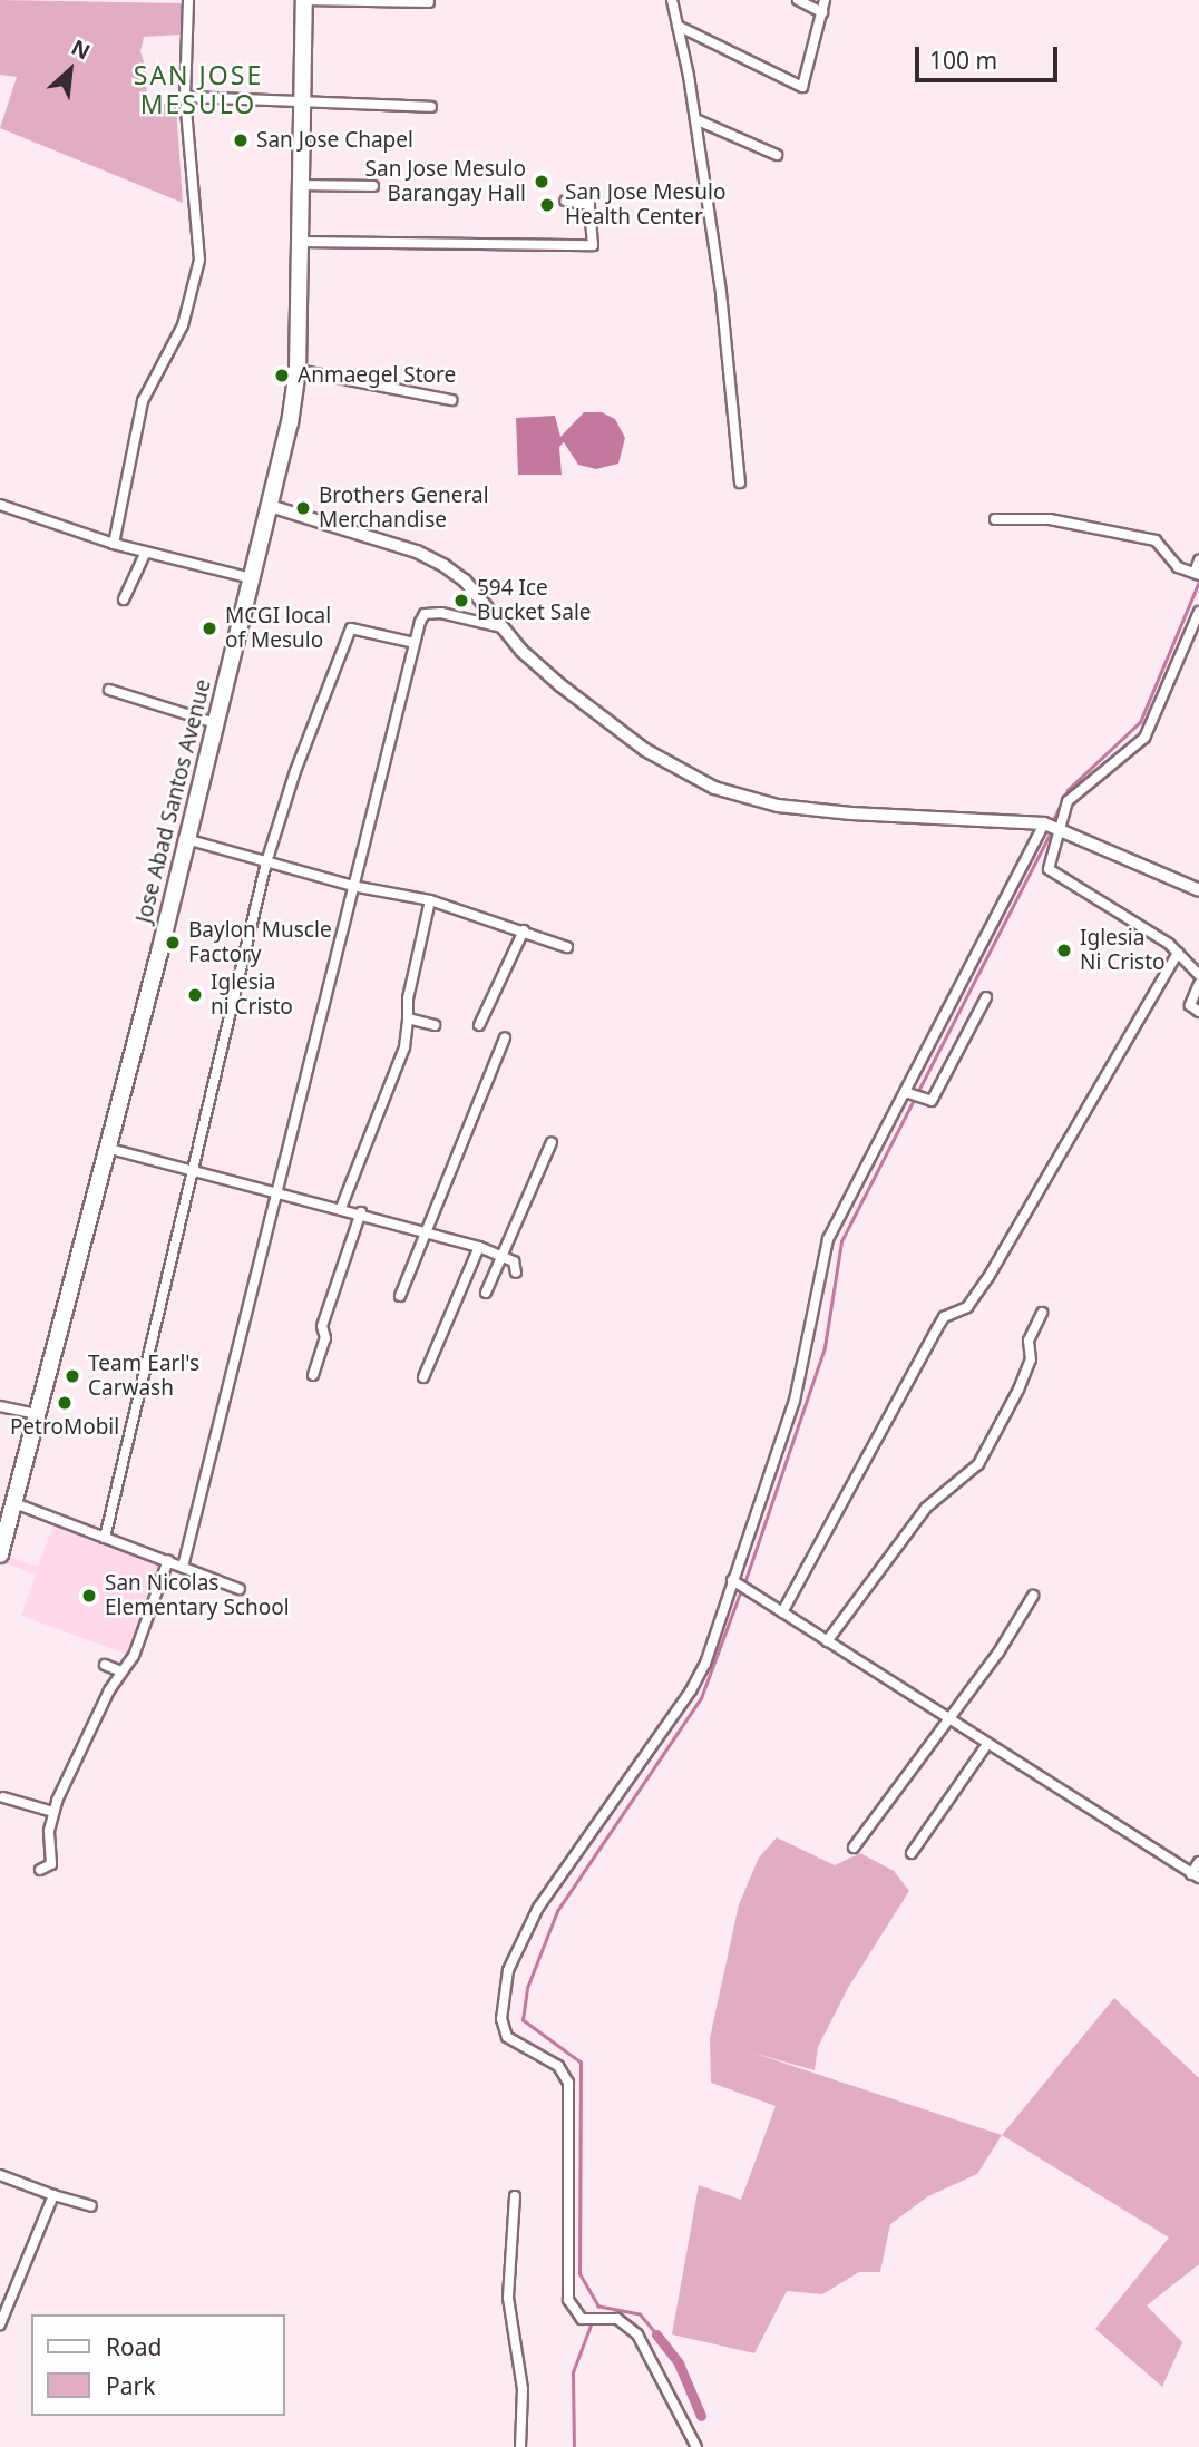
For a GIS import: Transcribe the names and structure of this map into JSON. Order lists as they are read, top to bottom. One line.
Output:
{"streets":{"highway":["Jose Abad Santos Avenue"]},"districts":["SAN JOSE MESULO"],"places":["San Jose Chapel","San Jose Mesulo Barangay Hall","San Jose Mesulo Health Center","Anmaegel Store","Brothers General Merchandise","594 Ice Bucket Sale","MCGI local of Mesulo","Baylon Muscle Factory","Iglesia Ni Cristo","Iglesia ni Cristo","Team Earl's Carwash","PetroMobil","San Nicolas Elementary School"],"legend":["Road","Park"],"scale_bar":"100 m","north":"top right"}
